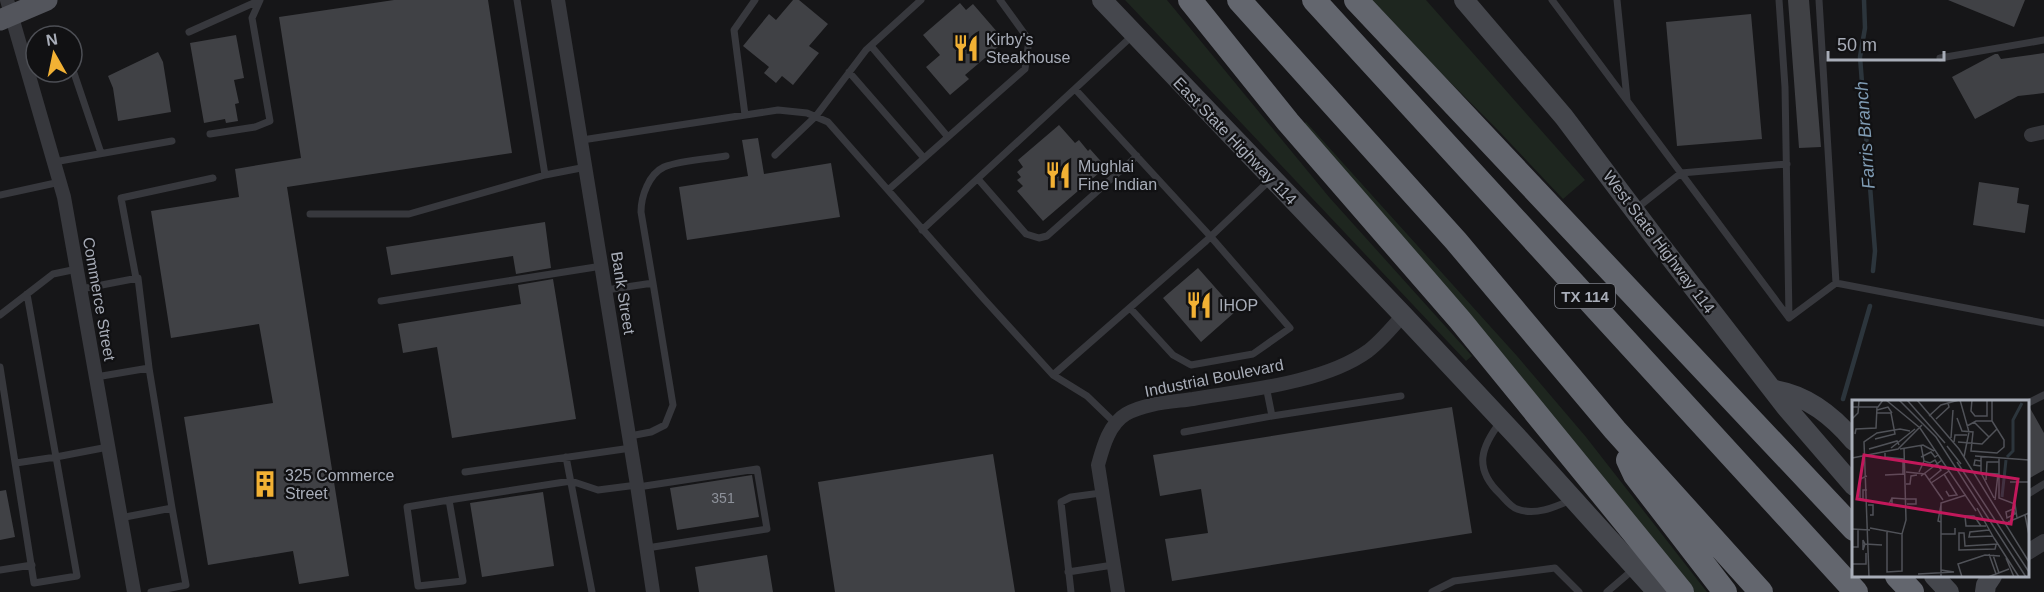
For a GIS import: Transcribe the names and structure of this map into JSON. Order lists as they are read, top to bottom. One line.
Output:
{"streets":{"highway":["TX 114"],"main road":["East State Highway 114","West State Highway 114"],"street":["Bank Street","Commerce Street","Industrial Boulevard"]},"crossings":[["East State Highway 114","Industrial Boulevard"]],"water":["Farris Branch"],"places":{"restaurant":["Kirby's Steakhouse","Mughlai Fine Indian","IHOP"],"building":["325 Commerce Street"]},"house_numbers":["351"],"scale_bar":"50 m","north":"top"}
